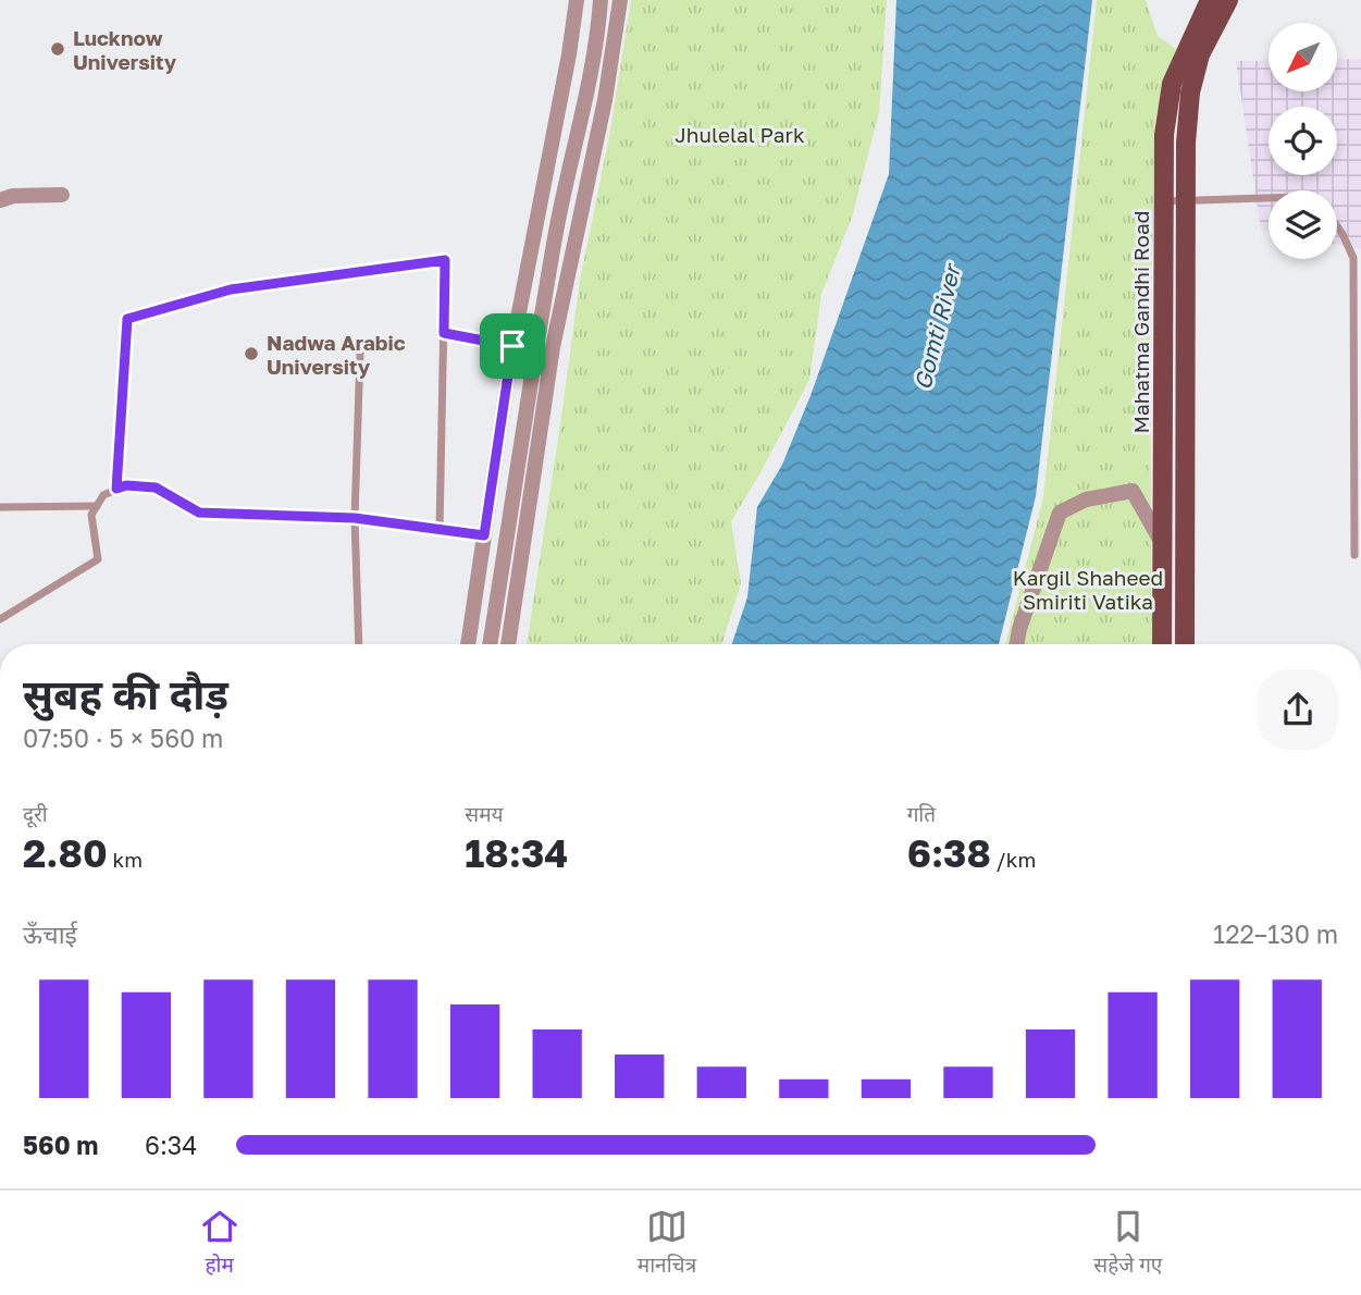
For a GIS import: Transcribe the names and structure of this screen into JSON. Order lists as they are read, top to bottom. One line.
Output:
{"streets":{"main road":["Mahatma Gandhi Road"]},"water":["Gomti River"],"parks":["Jhulelal Park","Kargil Shaheed Smiriti Vatika"],"places":["Lucknow University","Nadwa Arabic University"],"north":"bottom left","page":{"heading":["सुबह की दौड़","07:50 · 5 × 560 m"],"stats":[["दूरी","2.80 km"],["समय","18:34"],["गति","6:38 /km"]],"chart":["ऊँचाई","122–130 m"],"list":[{"name":"560 m","note":"6:34"}],"tabs":["होम","मानचित्र","सहेजे गए"]}}
